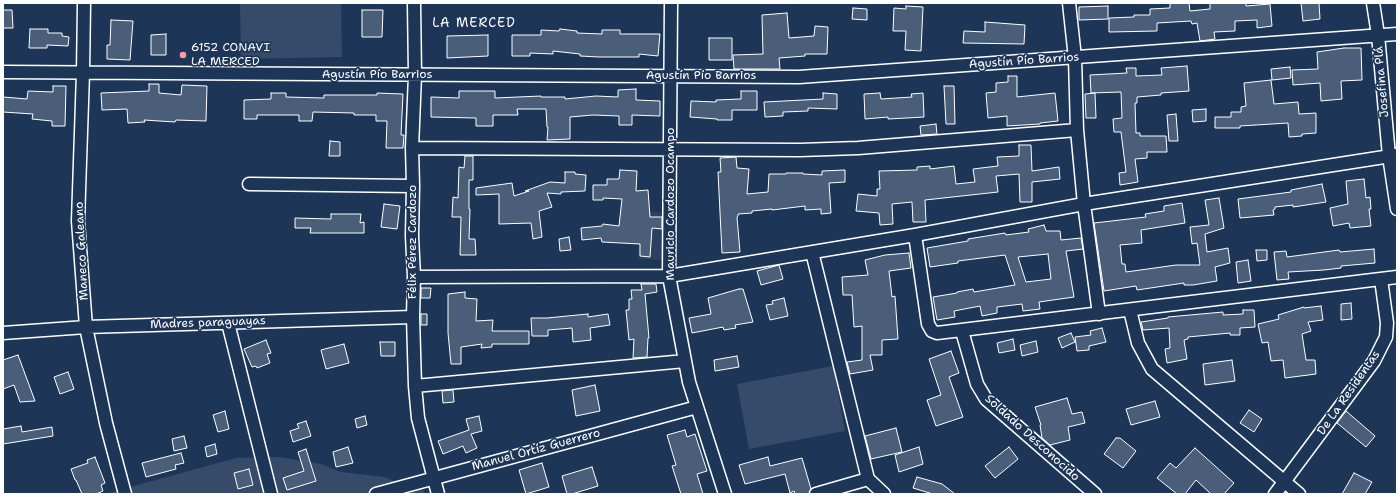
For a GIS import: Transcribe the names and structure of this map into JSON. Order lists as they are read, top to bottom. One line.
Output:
{"streets":{"street":["Agustín Pío Barrios","Josefina Plá","Mauricio Cardozo Ocampo","Félix Pérez Cardozo","Maneco Galeano","Madres paraguayas","De La Residentas","Soldado Desconocido","Manuel Ortíz Guerrero"]},"crossings":[["Agustín Pío Barrios","Josefina Plá"],["Agustín Pío Barrios","Mauricio Cardozo Ocampo"],["Agustín Pío Barrios","Félix Pérez Cardozo"],["Agustín Pío Barrios","Maneco Galeano"],["Mauricio Cardozo Ocampo","Manuel Ortíz Guerrero"],["Félix Pérez Cardozo","Madres paraguayas"],["Félix Pérez Cardozo","Manuel Ortíz Guerrero"],["Maneco Galeano","Madres paraguayas"]],"districts":["LA MERCED"],"places":["6152 CONAVI LA MERCED"]}
